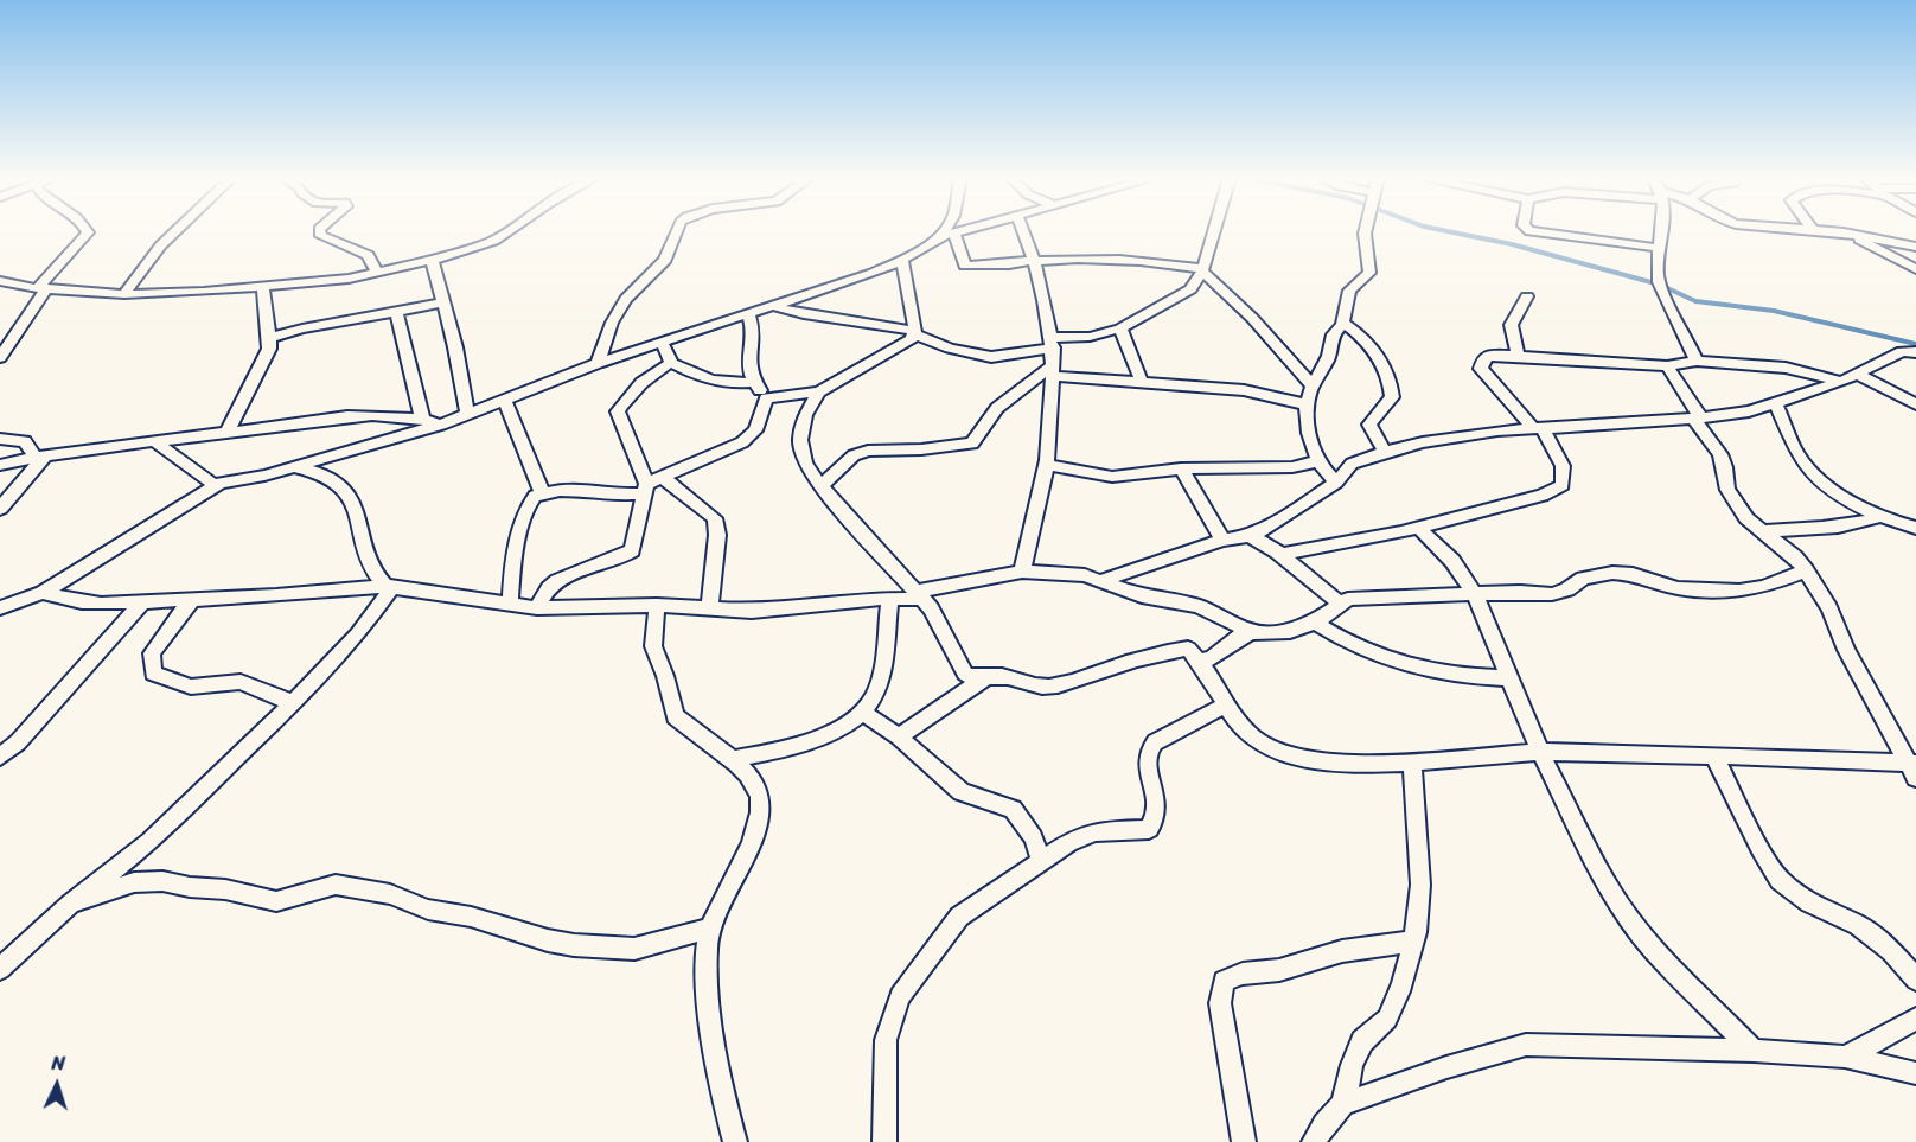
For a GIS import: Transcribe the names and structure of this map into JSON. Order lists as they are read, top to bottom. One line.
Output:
{"north":"top"}
